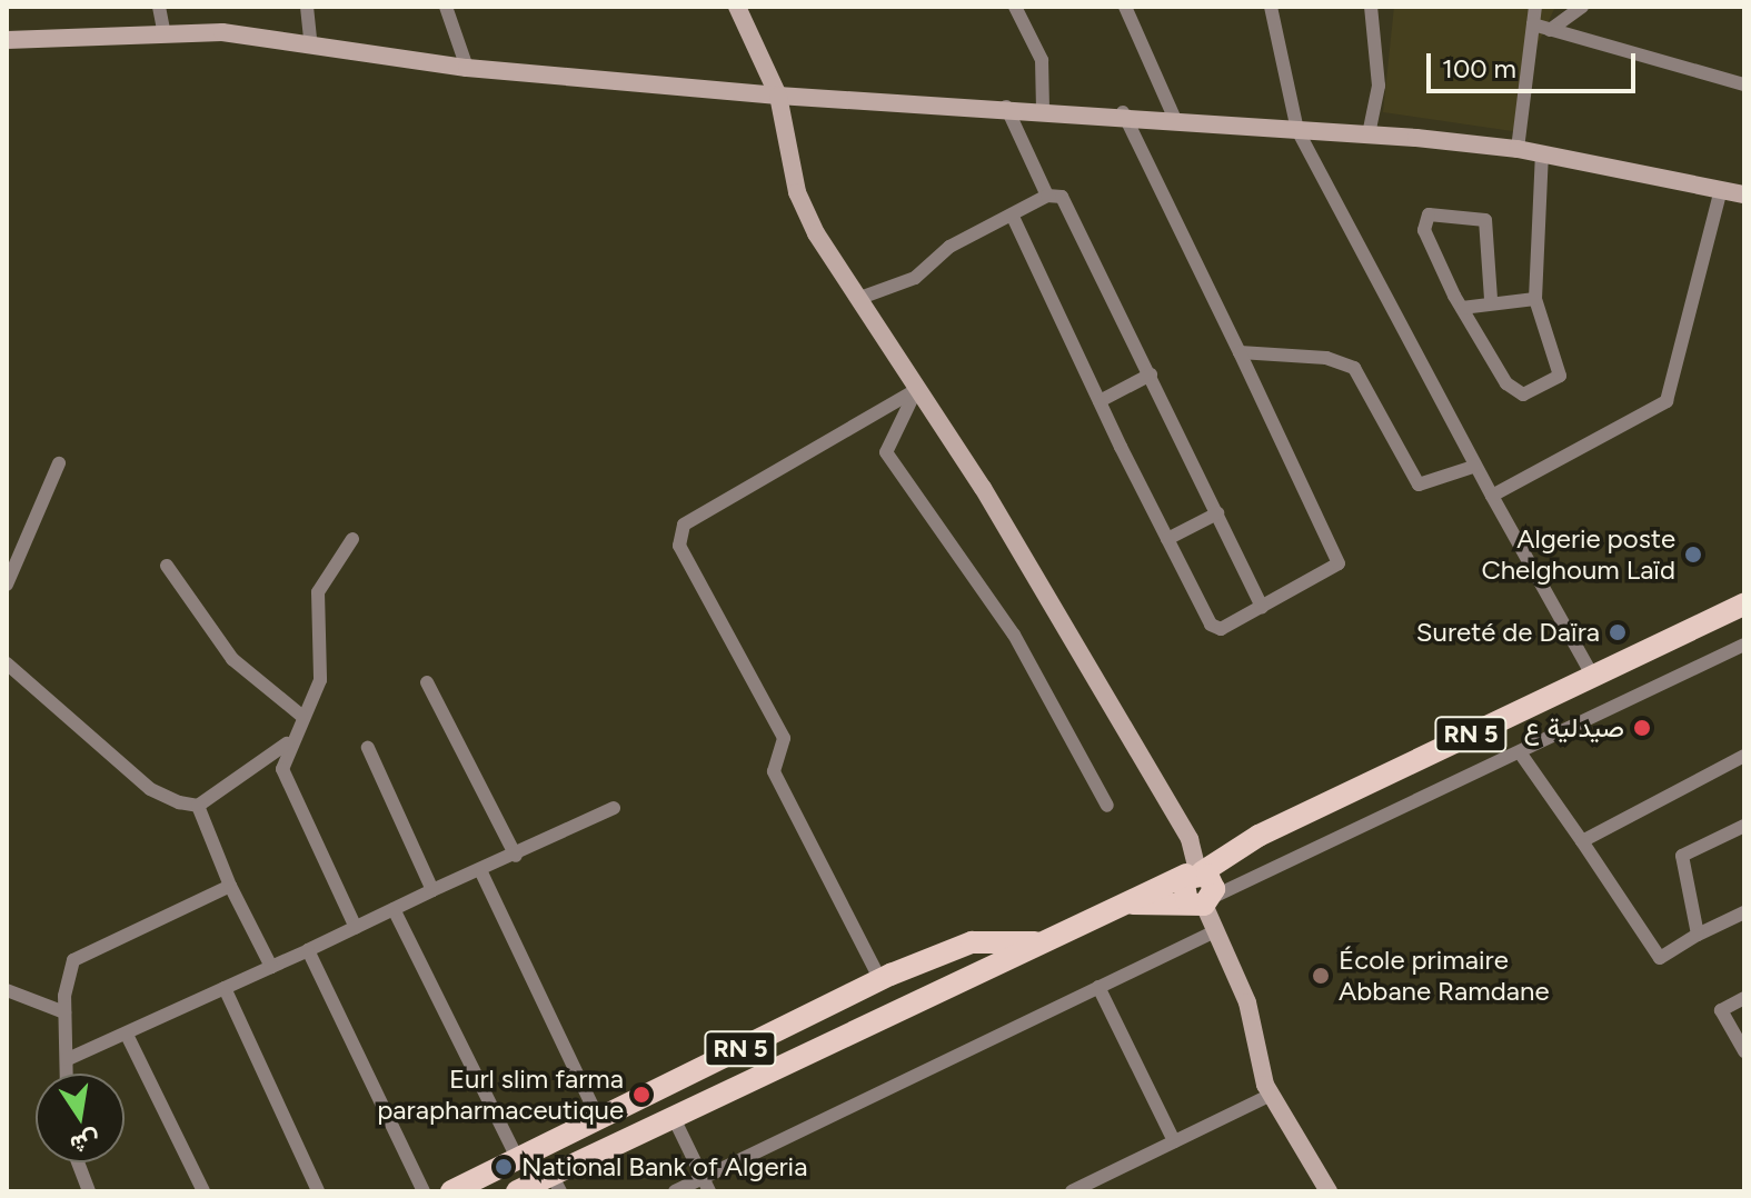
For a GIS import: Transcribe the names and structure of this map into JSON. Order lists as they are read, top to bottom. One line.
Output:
{"streets":{"main road":["RN 5"]},"places":["Algerie poste Chelghoum Laïd","Sureté de Daïra","صيدلية ع","École primaire Abbane Ramdane","Eurl slim farma parapharmaceutique","National Bank of Algeria"],"scale_bar":"100 m","north":"bottom"}
